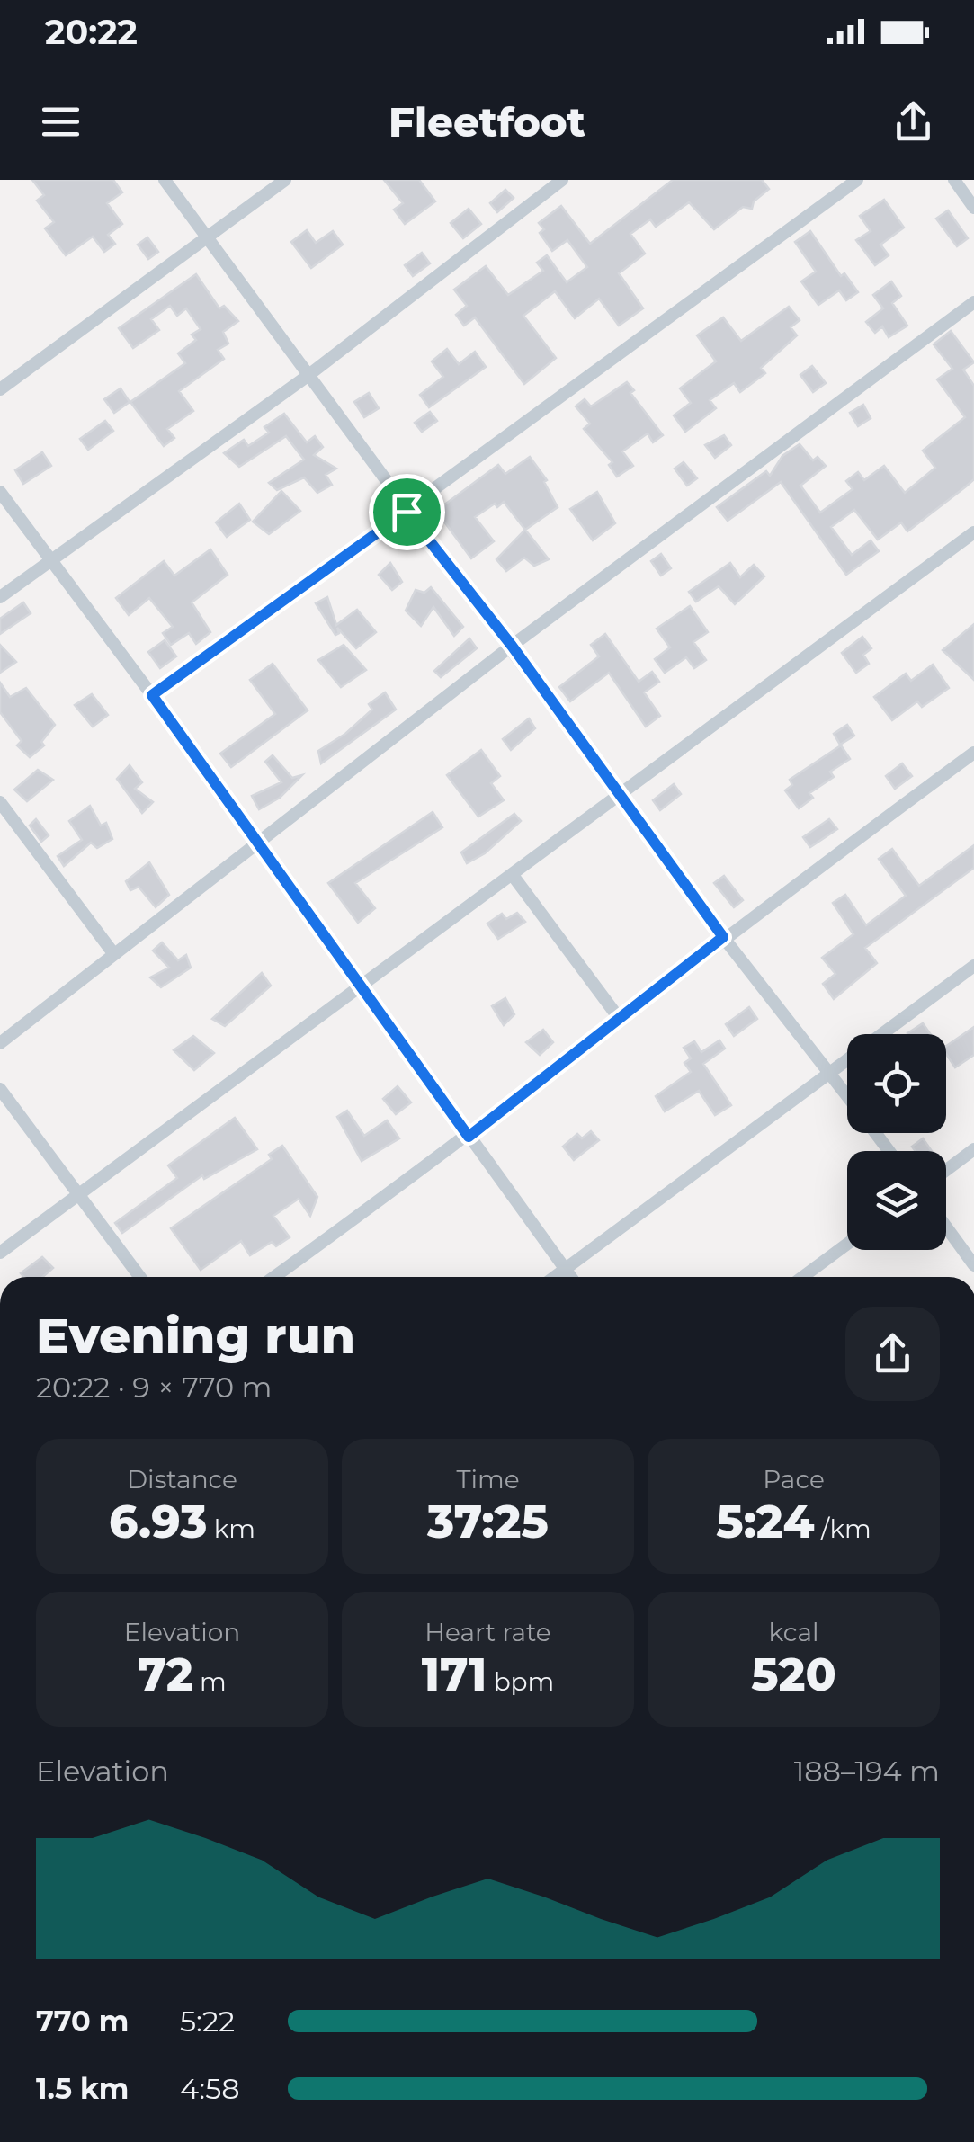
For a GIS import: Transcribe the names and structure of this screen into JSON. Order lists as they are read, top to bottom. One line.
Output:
{"page":{"status":"20:22","header":"Fleetfoot","heading":["Evening run","20:22 · 9 × 770 m"],"stats":[["Distance","6.93 km"],["Time","37:25"],["Pace","5:24 /km"],["Elevation","72 m"],["Heart rate","171 bpm"],["kcal","520"]],"chart":["Elevation","188–194 m"],"list":[{"name":"770 m","note":"5:22"},{"name":"1.5 km","note":"4:58"}]}}
